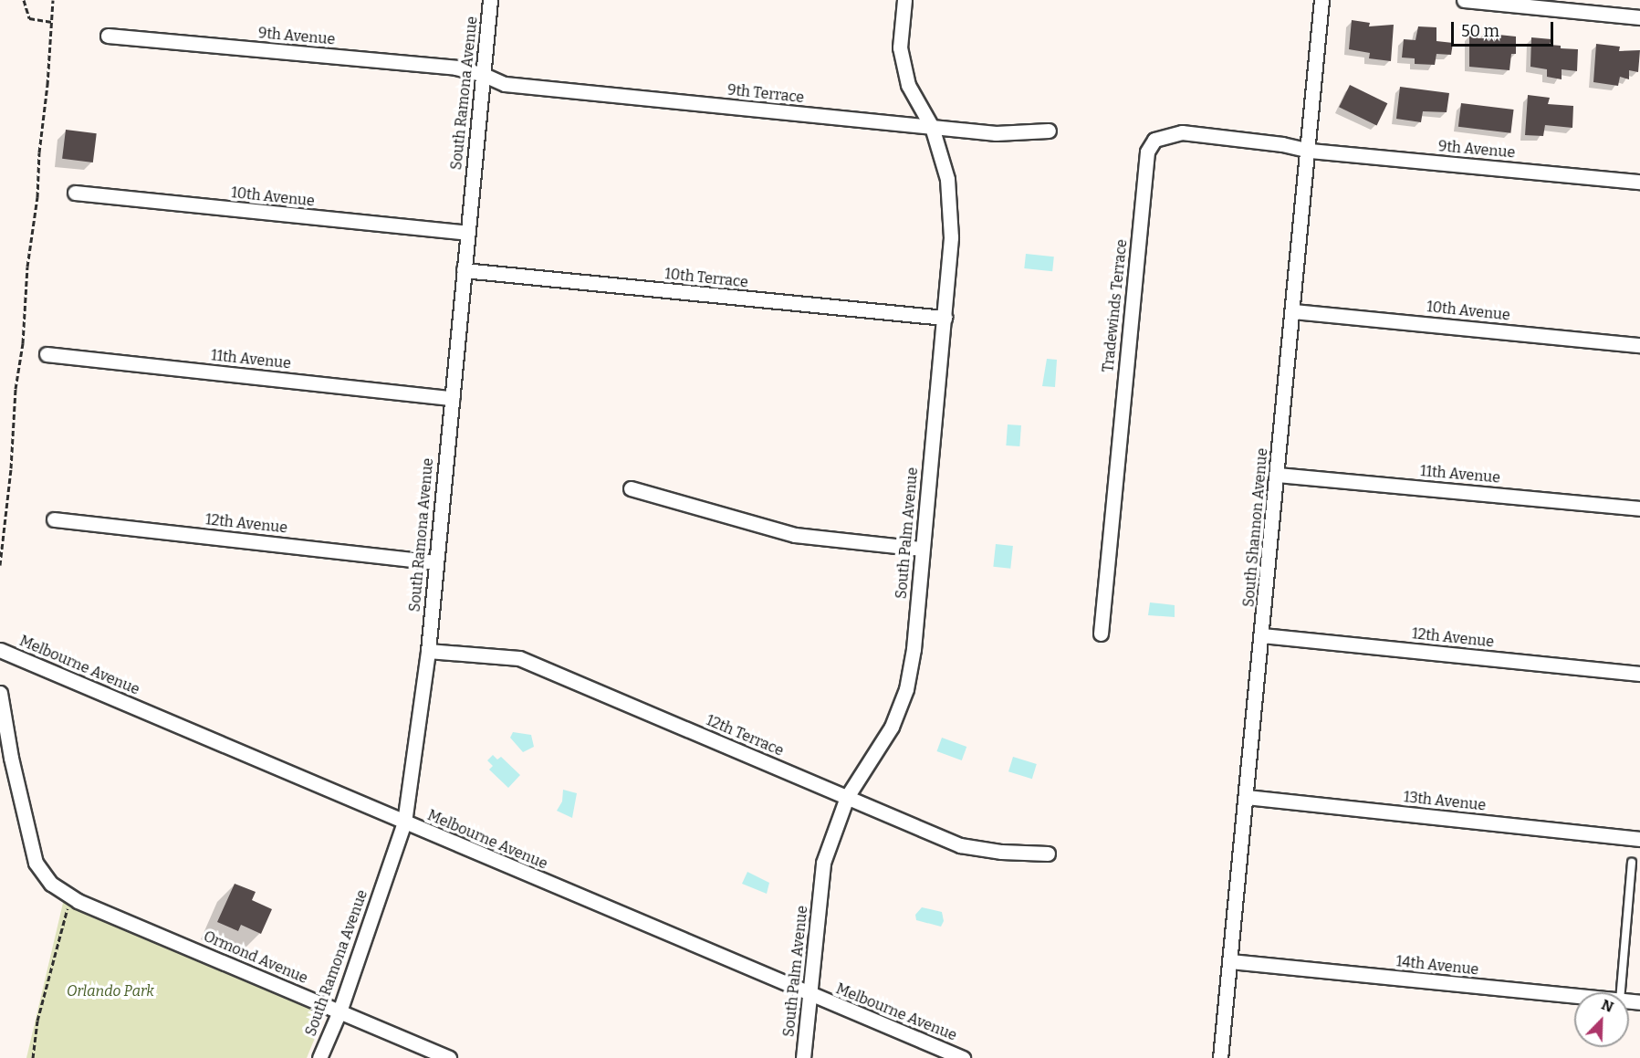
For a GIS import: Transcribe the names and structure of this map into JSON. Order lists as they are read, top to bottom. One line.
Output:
{"streets":{"street":["9th Avenue","South Ramona Avenue","9th Terrace","10th Avenue","10th Terrace","Tradewinds Terrace","11th Avenue","12th Avenue","South Shannon Avenue","South Palm Avenue","Melbourne Avenue","12th Terrace","13th Avenue","Ormond Avenue","14th Avenue"]},"crossings":[["9th Avenue","South Ramona Avenue"],["9th Avenue","9th Terrace"],["9th Avenue","Tradewinds Terrace"],["9th Avenue","South Shannon Avenue"],["South Ramona Avenue","9th Terrace"],["South Ramona Avenue","10th Avenue"],["South Ramona Avenue","10th Terrace"],["South Ramona Avenue","11th Avenue"],["South Ramona Avenue","12th Avenue"],["South Ramona Avenue","Melbourne Avenue"],["South Ramona Avenue","12th Terrace"],["South Ramona Avenue","Ormond Avenue"],["9th Terrace","South Palm Avenue"],["10th Avenue","South Shannon Avenue"],["10th Terrace","South Palm Avenue"],["Tradewinds Terrace","South Shannon Avenue"],["11th Avenue","South Shannon Avenue"],["12th Avenue","South Shannon Avenue"],["South Shannon Avenue","13th Avenue"],["South Shannon Avenue","14th Avenue"],["South Palm Avenue","Melbourne Avenue"],["South Palm Avenue","12th Terrace"]],"parks":["Orlando Park"],"scale_bar":"50 m","north":"top right"}
